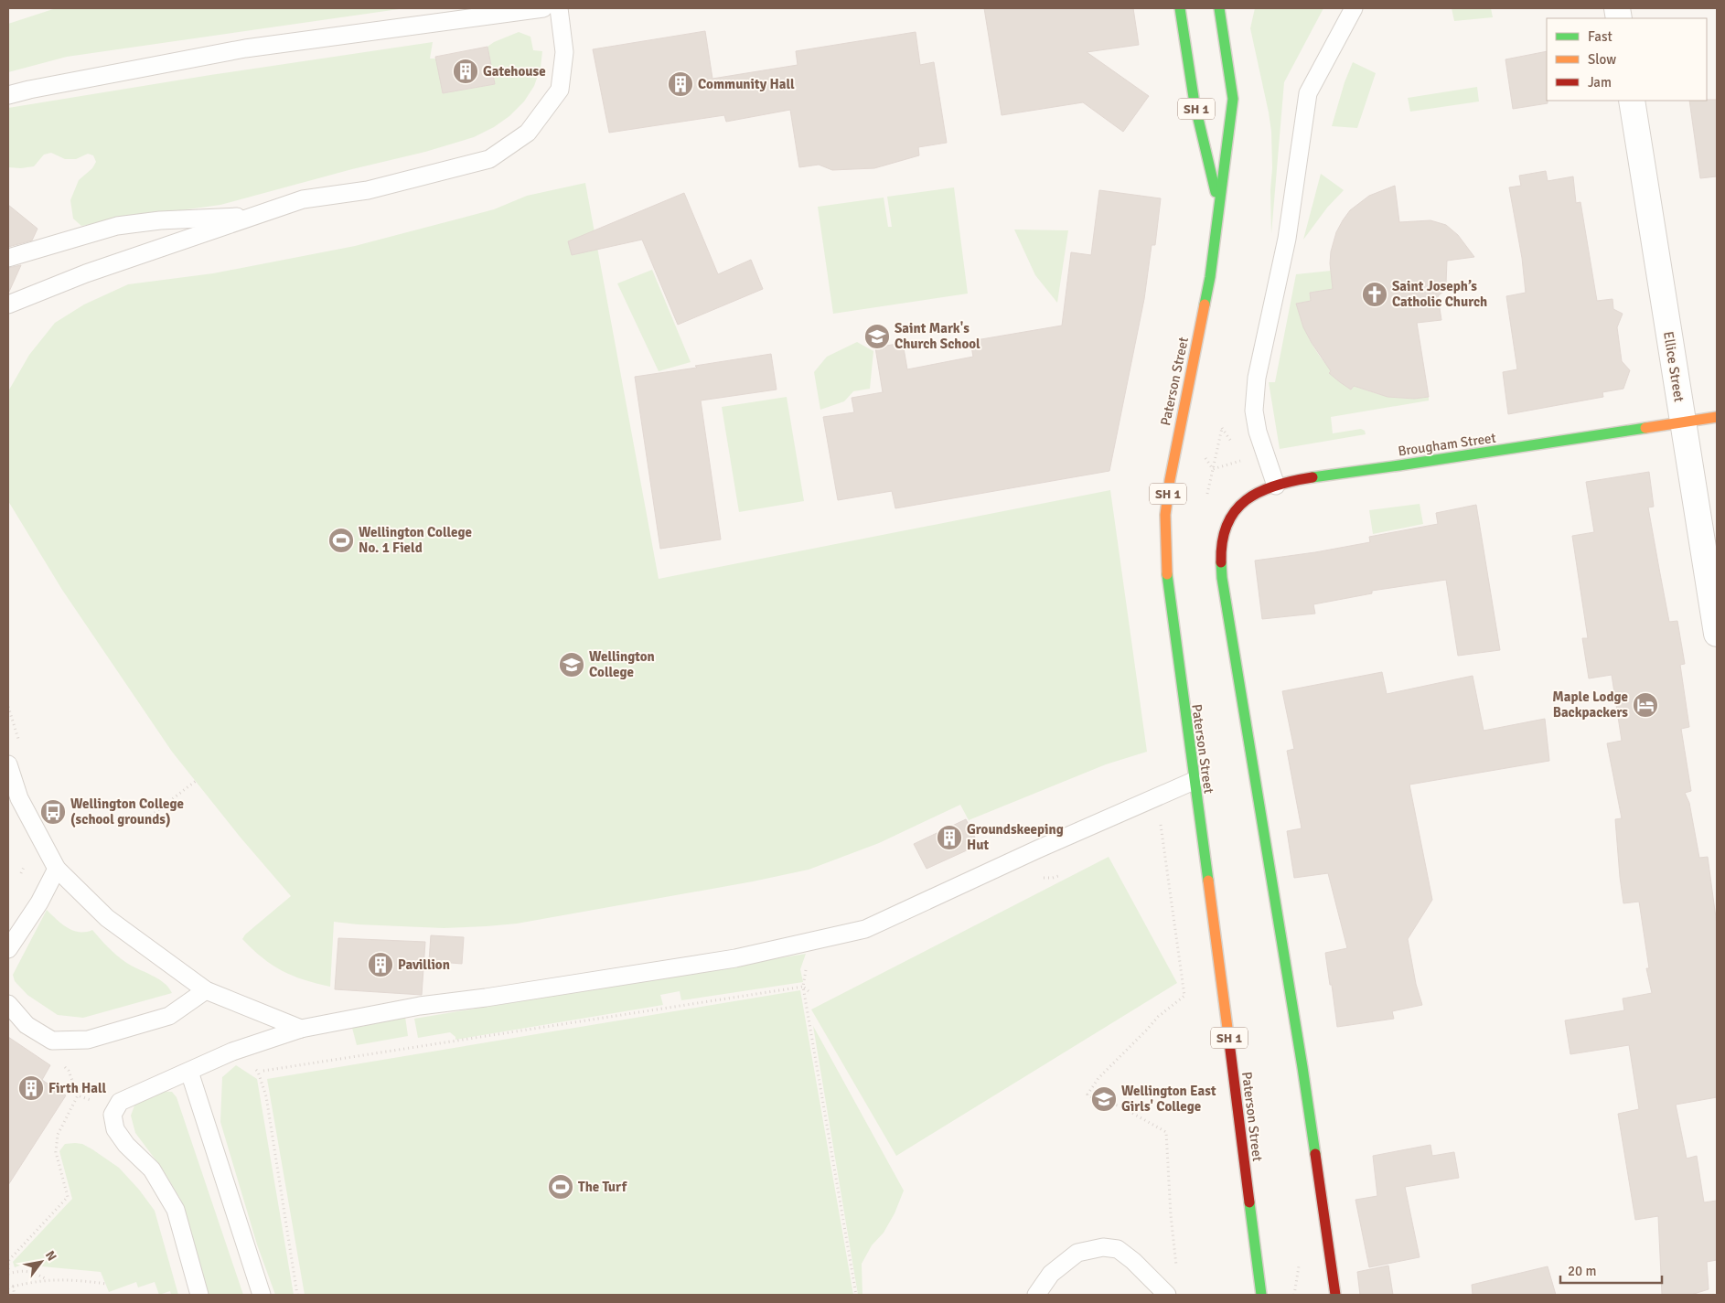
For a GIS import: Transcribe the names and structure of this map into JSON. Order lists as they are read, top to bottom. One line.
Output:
{"streets":{"main road":["SH 1","Paterson Street","Brougham Street"],"street":["Ellice Street"]},"crossings":[["Ellice Street","Brougham Street"]],"places":{"building":["Gatehouse","Community Hall","Groundskeeping Hut","Pavillion","Firth Hall"],"church":["Saint Joseph’s Catholic Church"],"school or university":["Saint Mark's Church School","Wellington College","Wellington East Girls' College"],"sports":["Wellington College No. 1 Field","The Turf"],"hotel":["Maple Lodge Backpackers"],"bus stop":["Wellington College (school grounds)"]},"legend":["Fast","Slow","Jam"],"scale_bar":"20 m","north":"top right"}
